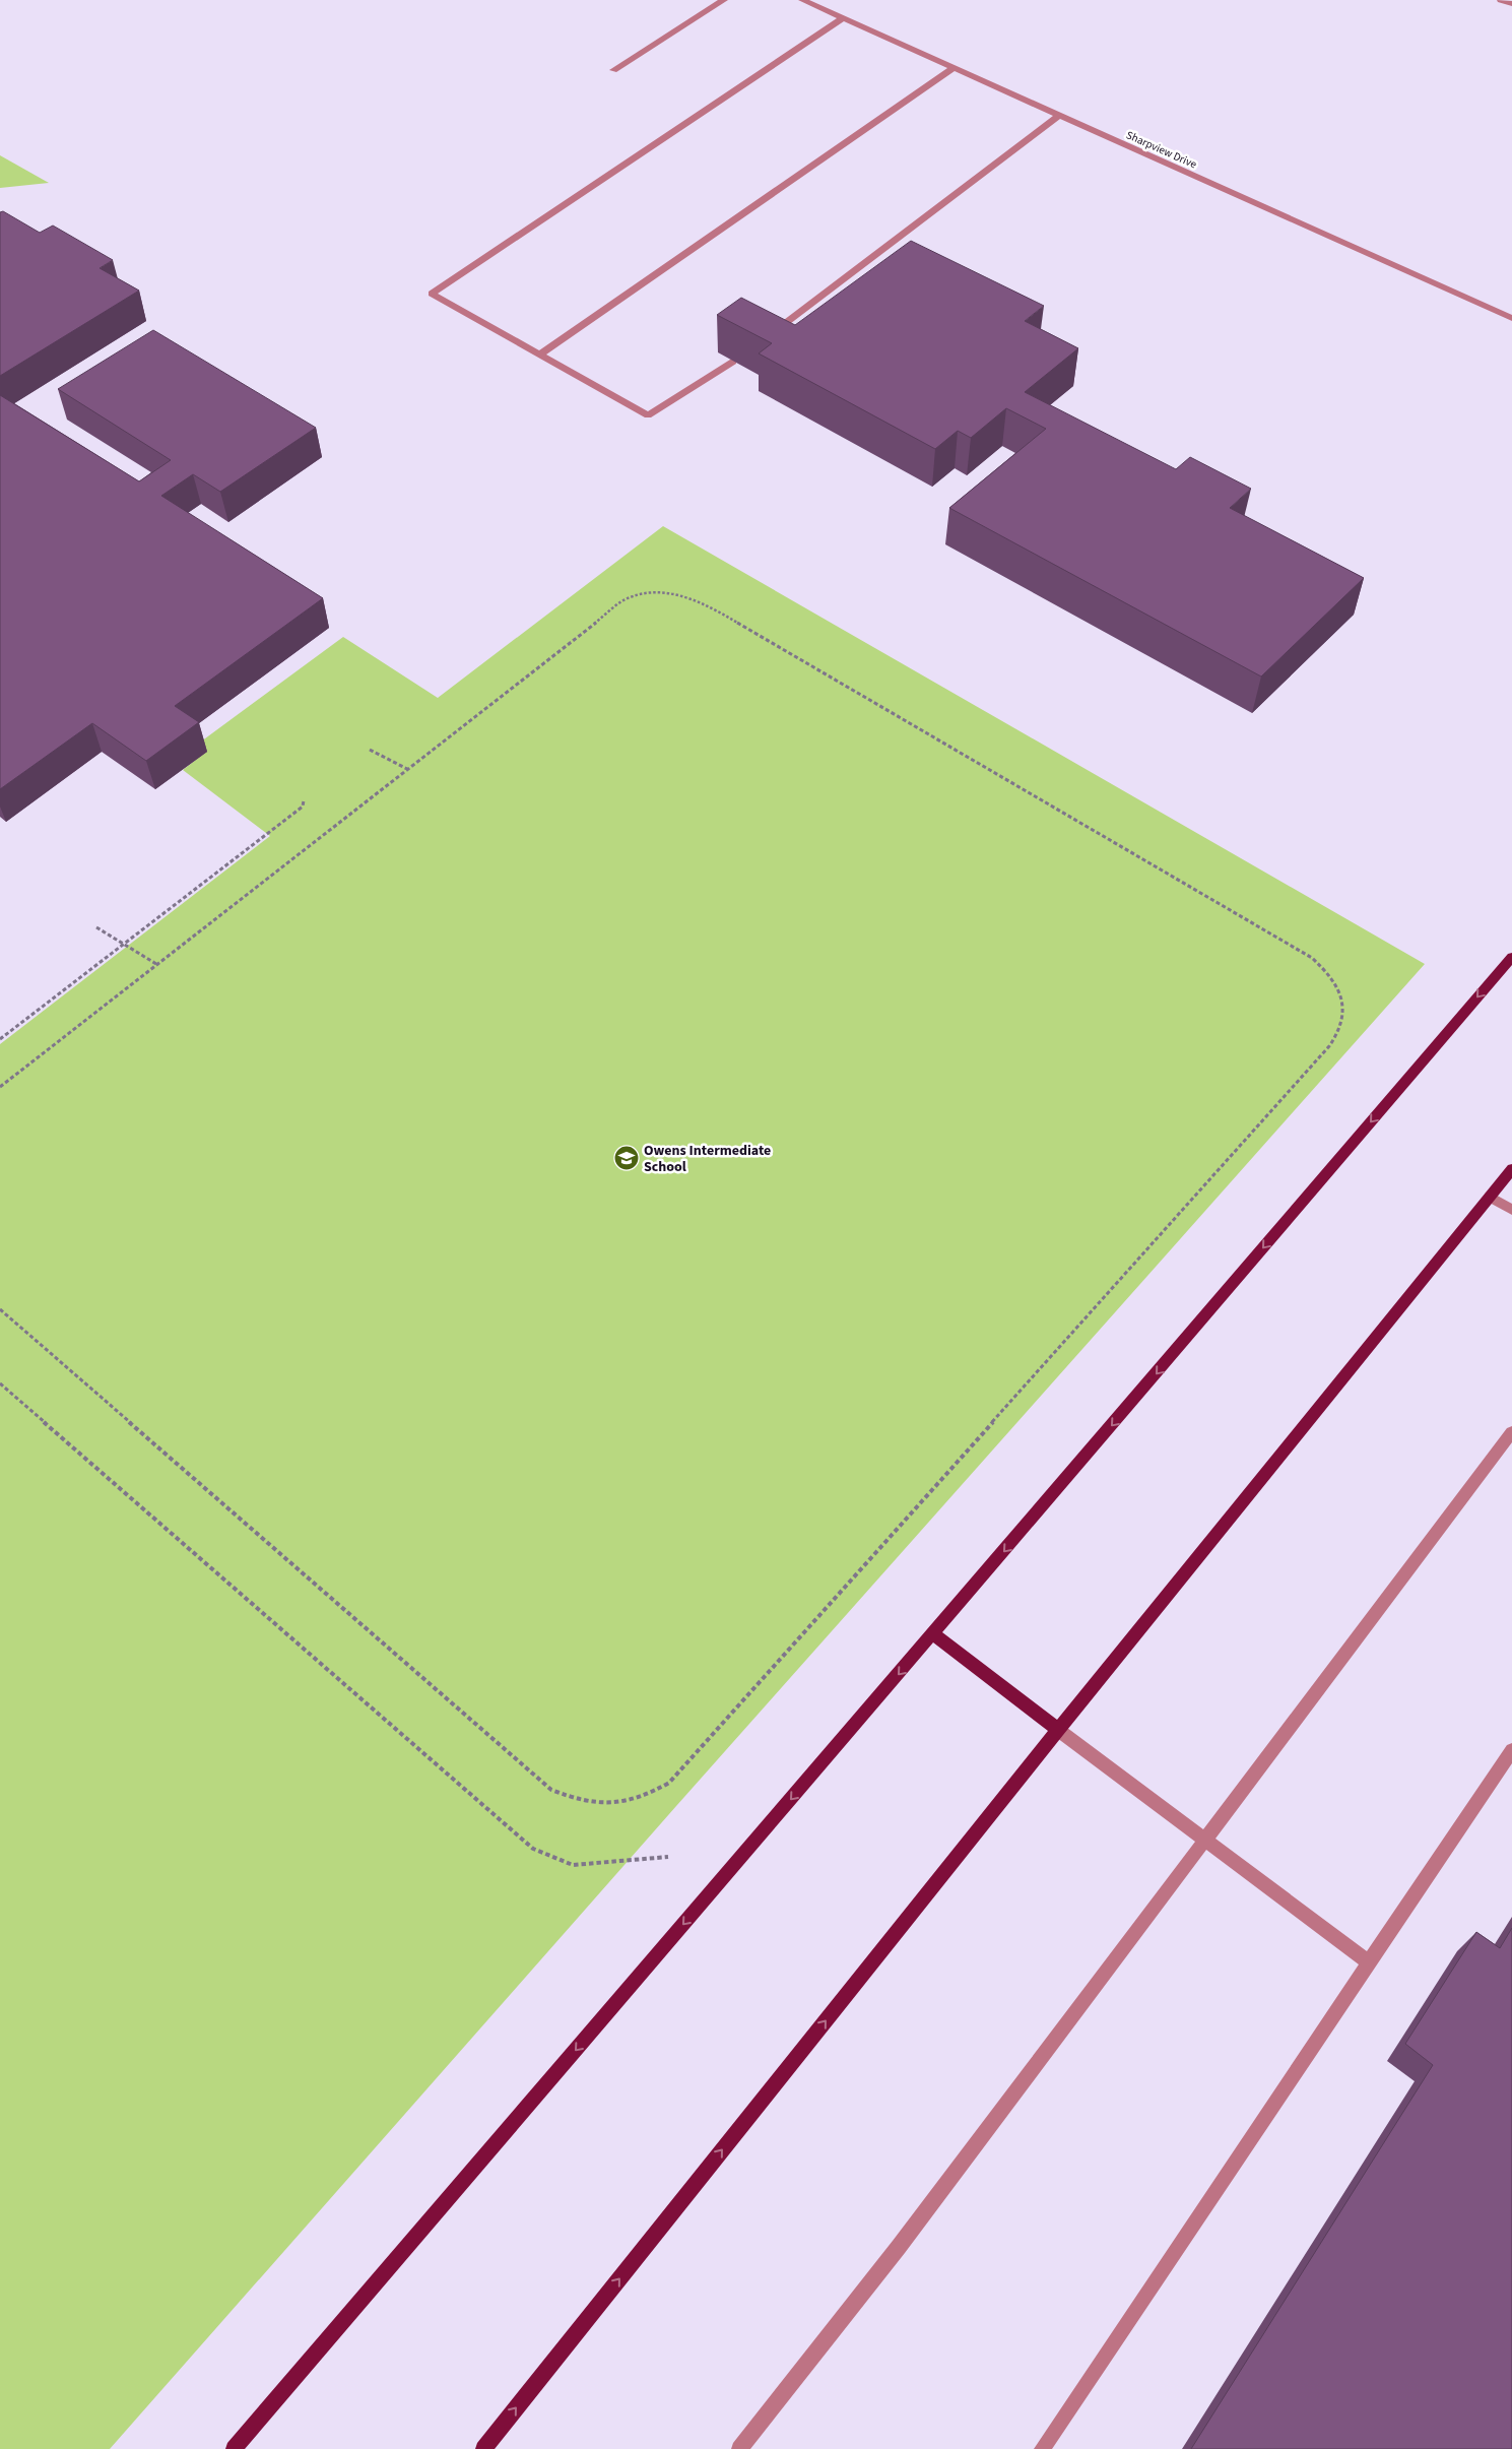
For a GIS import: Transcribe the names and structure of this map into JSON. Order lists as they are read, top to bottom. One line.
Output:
{"streets":{"street":["Sharpview Drive"]},"places":{"school or university":["Owens Intermediate School"]}}
